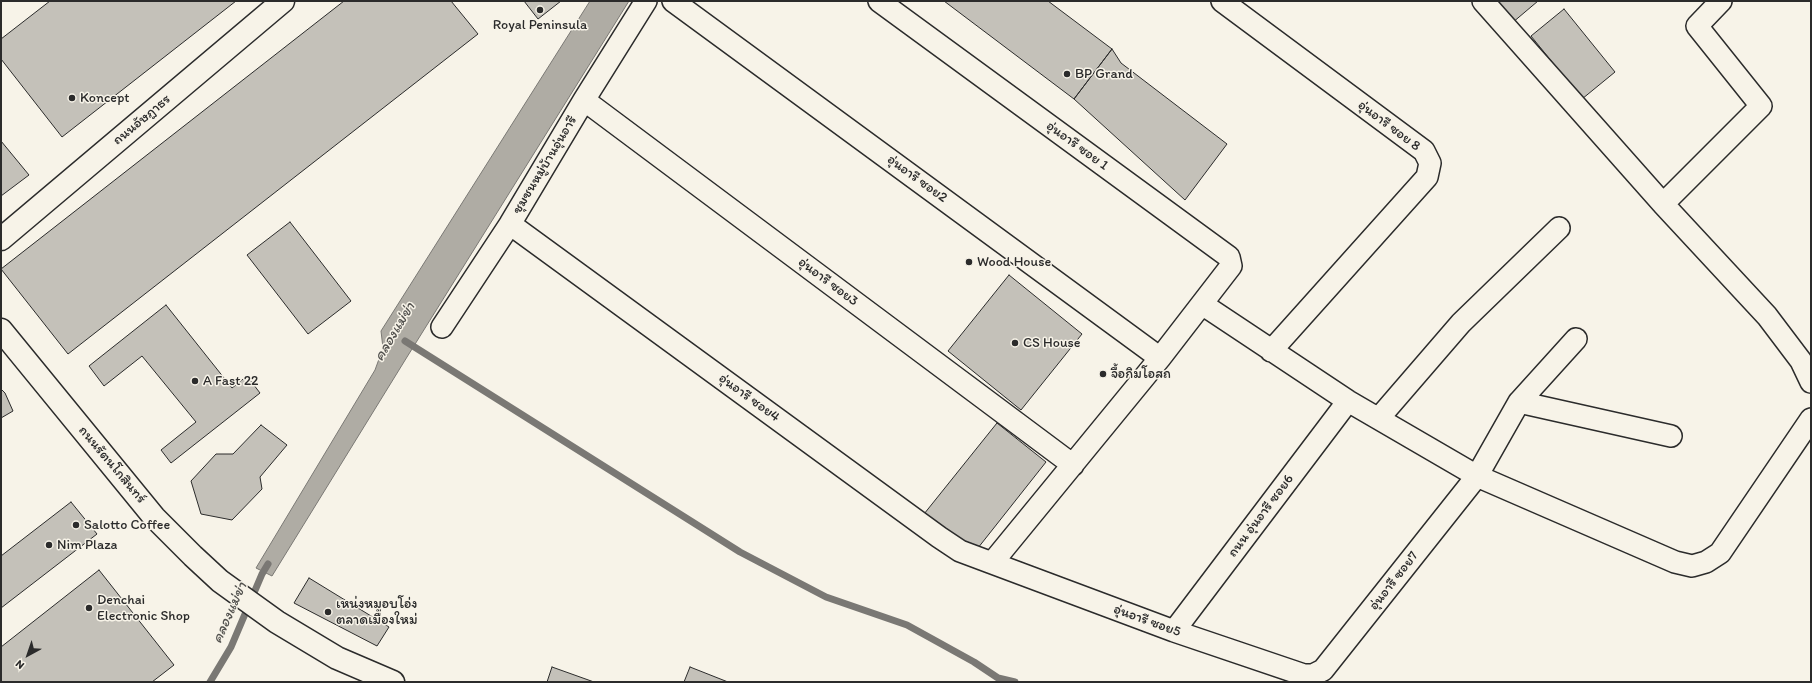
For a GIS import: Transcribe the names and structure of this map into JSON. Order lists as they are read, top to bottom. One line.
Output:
{"streets":{"street":["ถนนอัษฎาธร","อุ่นอารี ซอย 8","อุ่นอารี ซอย 1","ชุมชนหมู่บ้านอุ่นอารี","อุ่นอารี ซอย2","อุ่นอารี ซอย3","อุ่นอารี ซอย4","ถนนรัตนโกสินทร์","ถนน อุ่นอารี ซอย6","อุ่นอารี ซอย7","อุ่นอารี ซอย5"]},"crossings":[["อุ่นอารี ซอย 1","อุ่นอารี ซอย2"],["อุ่นอารี ซอย 1","อุ่นอารี ซอย3"],["อุ่นอารี ซอย 1","อุ่นอารี ซอย4"],["อุ่นอารี ซอย 1","อุ่นอารี ซอย5"],["ชุมชนหมู่บ้านอุ่นอารี","อุ่นอารี ซอย3"],["ชุมชนหมู่บ้านอุ่นอารี","อุ่นอารี ซอย4"],["อุ่นอารี ซอย4","อุ่นอารี ซอย5"],["ถนน อุ่นอารี ซอย6","อุ่นอารี ซอย5"],["อุ่นอารี ซอย7","อุ่นอารี ซอย5"]],"water":["คลองแม่ข่า"],"places":["Royal Peninsula","BP Grand","Koncept","Wood House","CS House","จื้อกิมโอสถ","A Fast 22","Salotto Coffee","Nim Plaza","Denchai Electronic Shop","เหน่งหมูอบโอ่ง ตลาดเมืองใหม่"],"north":"bottom left"}
